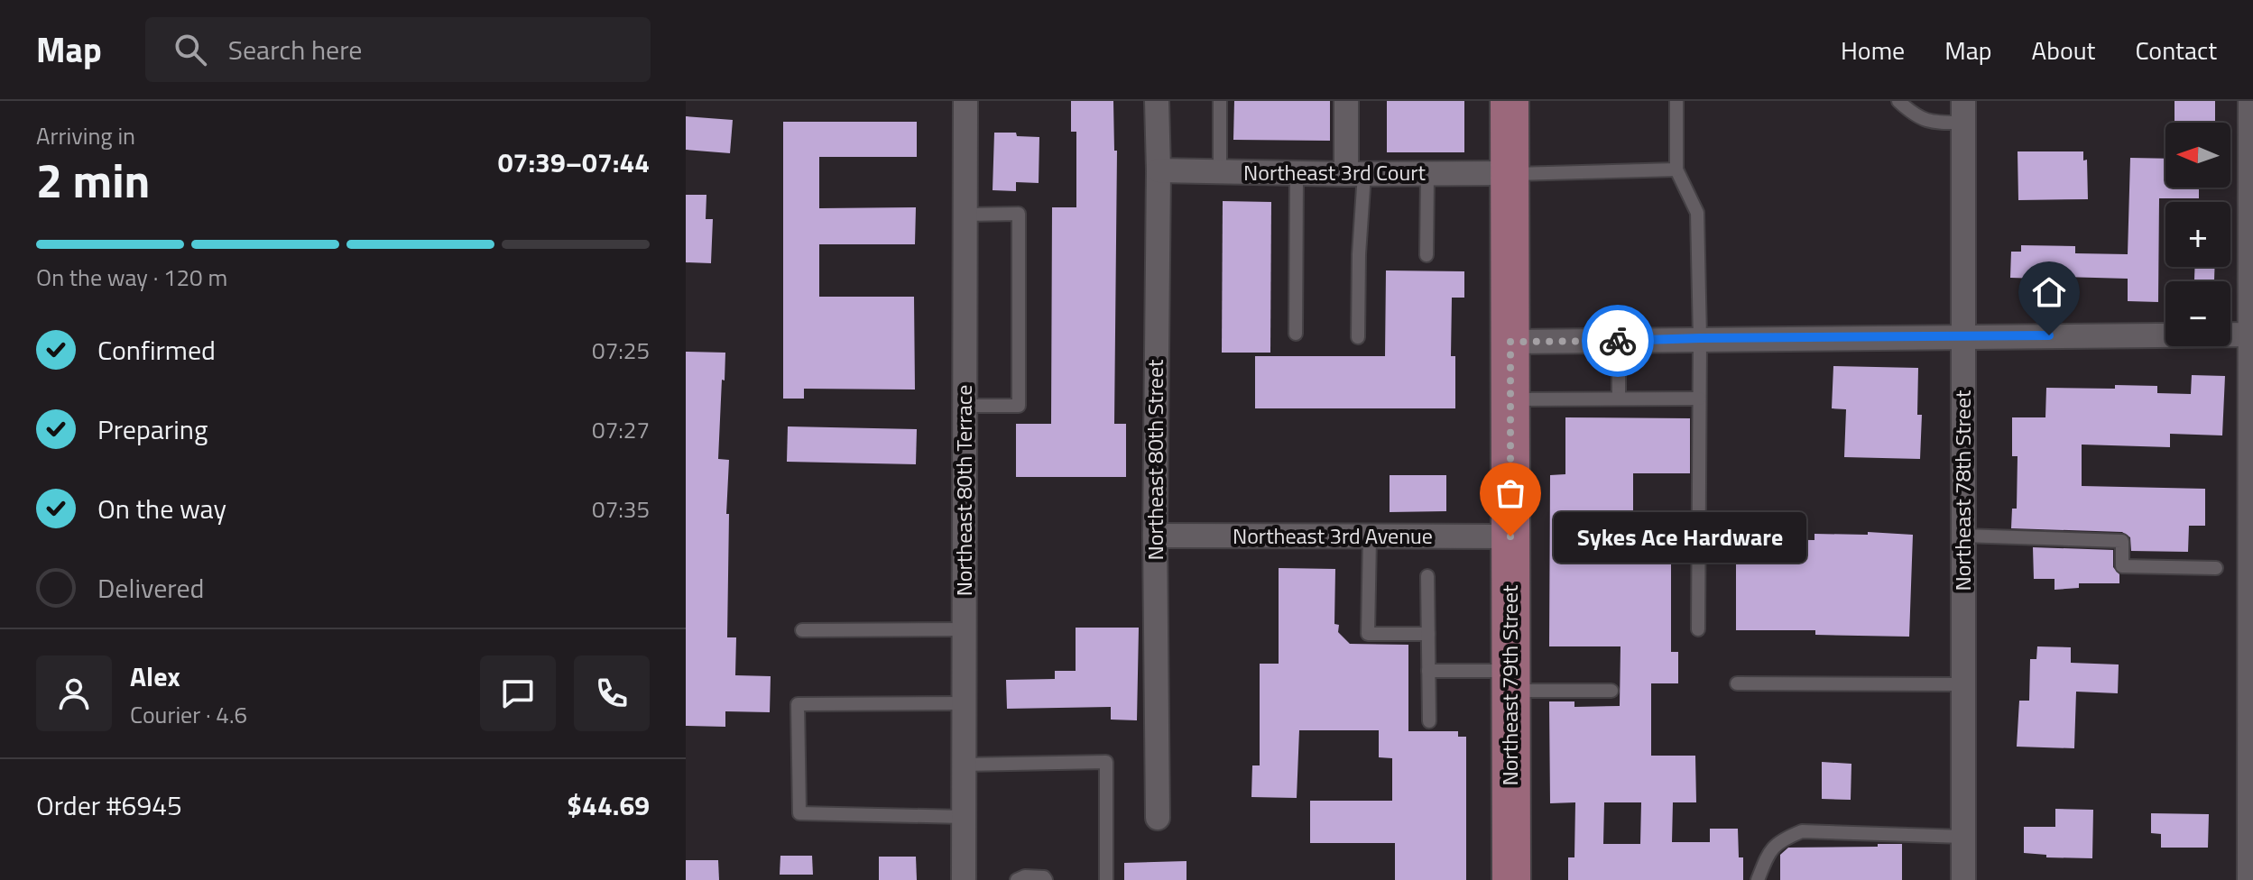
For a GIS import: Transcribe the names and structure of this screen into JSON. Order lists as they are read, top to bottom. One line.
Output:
{"streets":{"main road":["Northeast 79th Street"],"street":["Northeast 3rd Court","Northeast 80th Street","Northeast 80th Terrace","Northeast 78th Street","Northeast 3rd Avenue"]},"crossings":[["Northeast 3rd Court","Northeast 80th Street"],["Northeast 3rd Court","Northeast 79th Street"],["Northeast 80th Street","Northeast 3rd Avenue"],["Northeast 3rd Avenue","Northeast 79th Street"]],"places":["Sykes Ace Hardware"],"north":"left","page":{"header":"Map","search":"Search here","nav":["Home","Map","About","Contact"],"heading":["2 min","Arriving in","07:39–07:44"],"panel":["Alex","Courier · 4.6","Order #6945","$44.69"],"map_buttons":["+","−"],"bar":"On the way · 120 m","list":[["Confirmed","07:25"],["Preparing","07:27"],["On the way","07:35"],"Delivered"],"bubble":"Sykes Ace Hardware"}}
